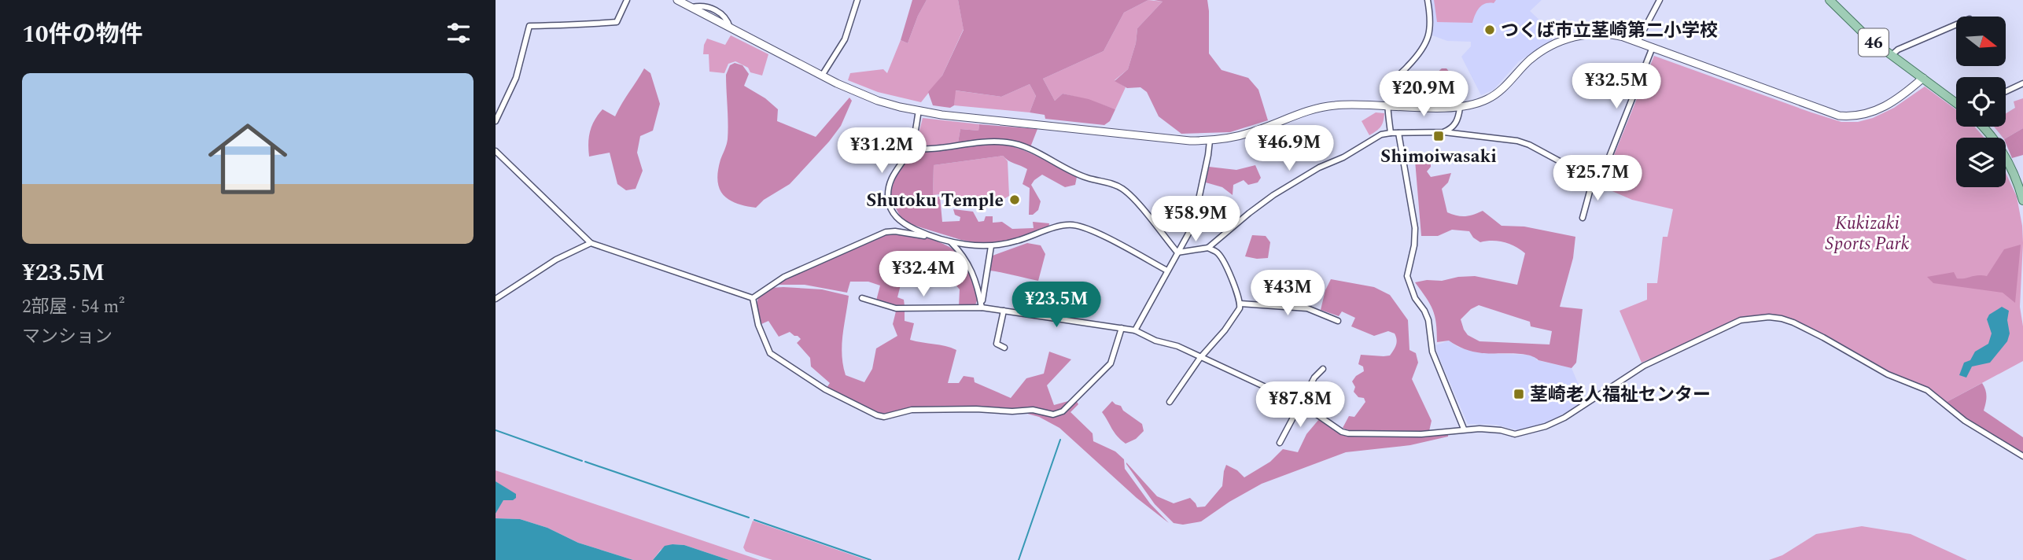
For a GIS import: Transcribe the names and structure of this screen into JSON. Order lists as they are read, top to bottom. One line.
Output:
{"streets":{"main road":["46"]},"parks":["Kukizaki Sports Park"],"places":{"other":["つくば市立茎崎第二小学校","Shutoku Temple"],"transit":["Shimoiwasaki","茎崎老人福祉センター"]},"north":"right","page":{"heading":"10件の物件","price":["¥32.5M","¥20.9M","¥46.9M","¥31.2M","¥25.7M","¥58.9M","¥32.4M","¥43M","¥23.5M","¥87.8M"],"list":[{"name":"¥23.5M","note":"2部屋 · 54 m² · マンション"}]}}
